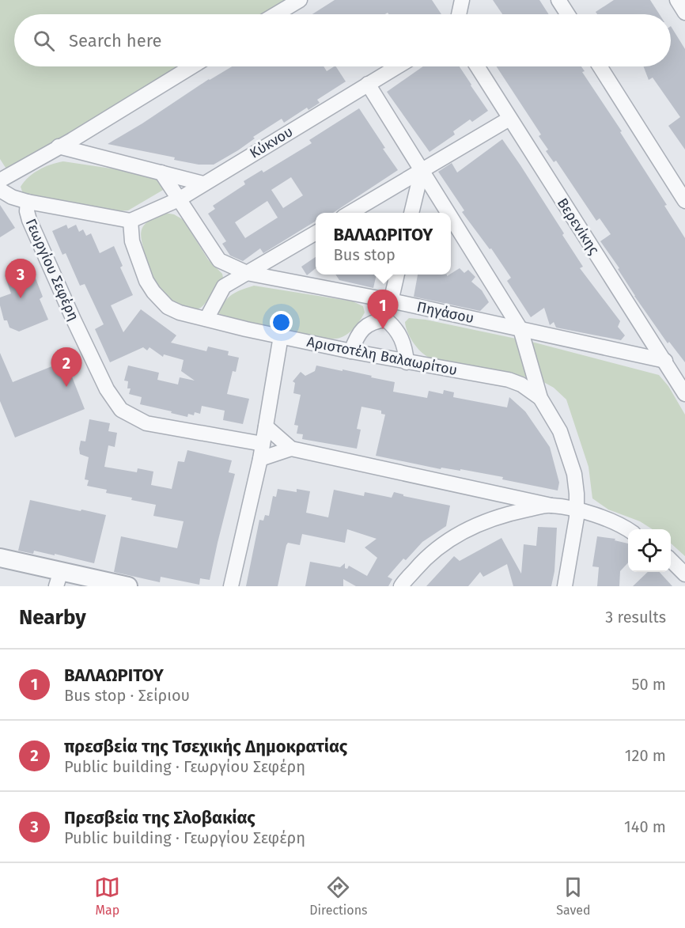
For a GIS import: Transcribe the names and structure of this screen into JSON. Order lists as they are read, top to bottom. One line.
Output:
{"streets":{"street":["Κύκνου","Βερενίκης","Γεωργίου Σεφέρη","Πηγάσου","Αριστοτέλη Βαλαωρίτου"]},"crossings":[["Κύκνου","Πηγάσου"],["Κύκνου","Αριστοτέλη Βαλαωρίτου"],["Βερενίκης","Πηγάσου"]],"page":{"search":"Search here","popup":["ΒΑΛΑΩΡΙΤΟΥ","Bus stop"],"pins":["3","1","2"],"heading":["Nearby","3 results"],"list":[{"mark":"1","name":"ΒΑΛΑΩΡΙΤΟΥ","note":"Bus stop · Σείριου","value":"50 m"},{"mark":"2","name":"πρεσβεία της Τσεχικής Δημοκρατίας","note":"Public building · Γεωργίου Σεφέρη","value":"120 m"},{"mark":"3","name":"Πρεσβεία της Σλοβακίας","note":"Public building · Γεωργίου Σεφέρη","value":"140 m"}],"nav":["Map","Directions","Saved"]}}
